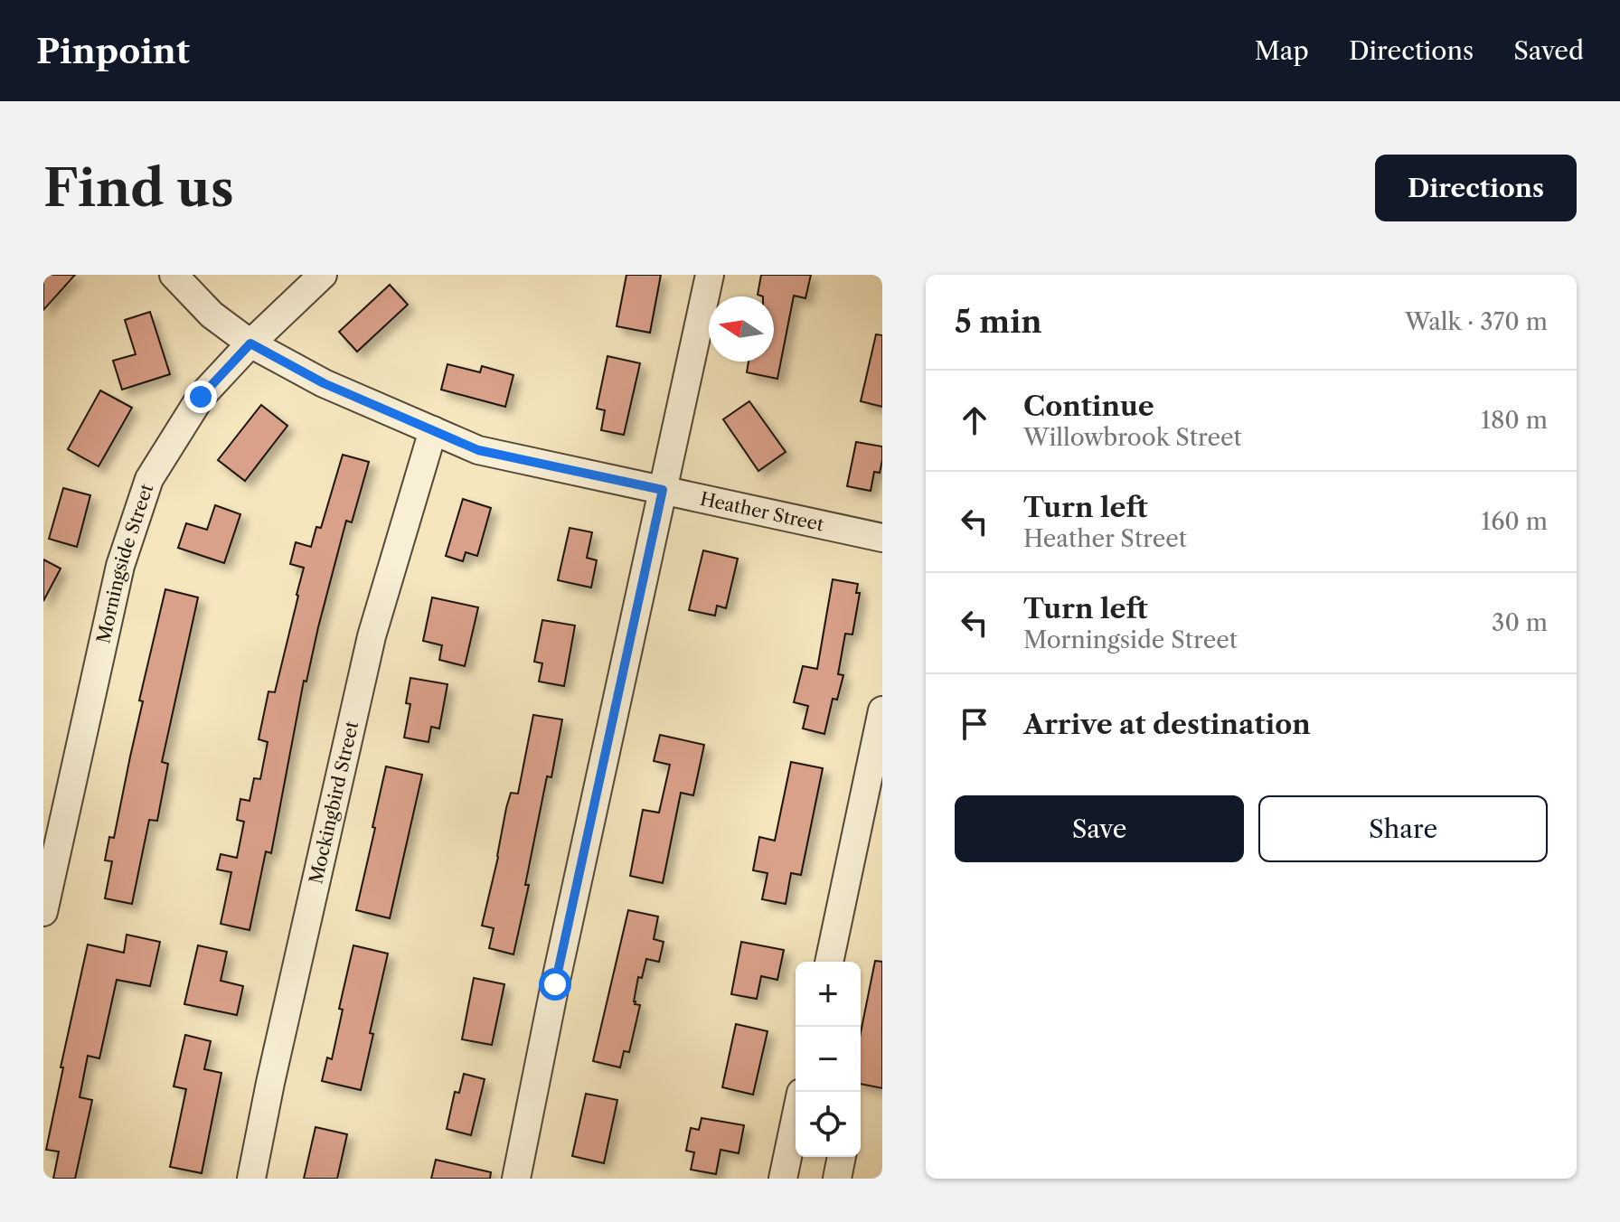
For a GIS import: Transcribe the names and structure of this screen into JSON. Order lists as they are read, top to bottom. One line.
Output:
{"streets":{"street":["Heather Street","Morningside Street","Mockingbird Street"]},"crossings":[["Heather Street","Morningside Street"],["Heather Street","Mockingbird Street"]],"north":"left","page":{"header":"Pinpoint","nav":["Map","Directions","Saved"],"buttons":["Directions",["Save","Share"]],"title":"Find us","heading":["5 min","Walk · 370 m"],"list":[["Continue","Willowbrook Street","180 m"],["Turn left","Heather Street","160 m"],["Turn left","Morningside Street","30 m"],"Arrive at destination"],"map_buttons":["+","−"]}}
